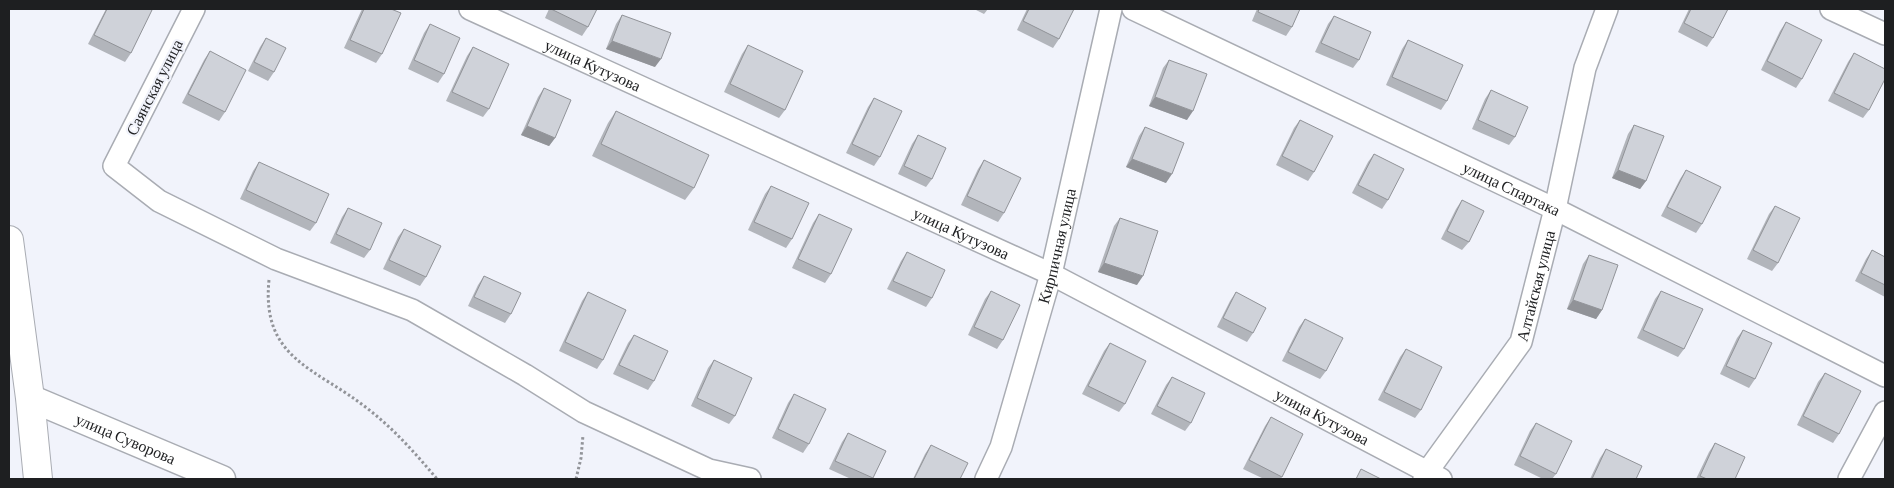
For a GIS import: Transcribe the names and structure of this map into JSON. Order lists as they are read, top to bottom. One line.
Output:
{"streets":{"street":["улица Кутузова","Саянская улица","улица Спартака","Кирпичная улица","Алтайская улица","улица Суворова"]},"crossings":[["улица Кутузова","Кирпичная улица"],["улица Кутузова","Алтайская улица"],["улица Спартака","Алтайская улица"]]}
